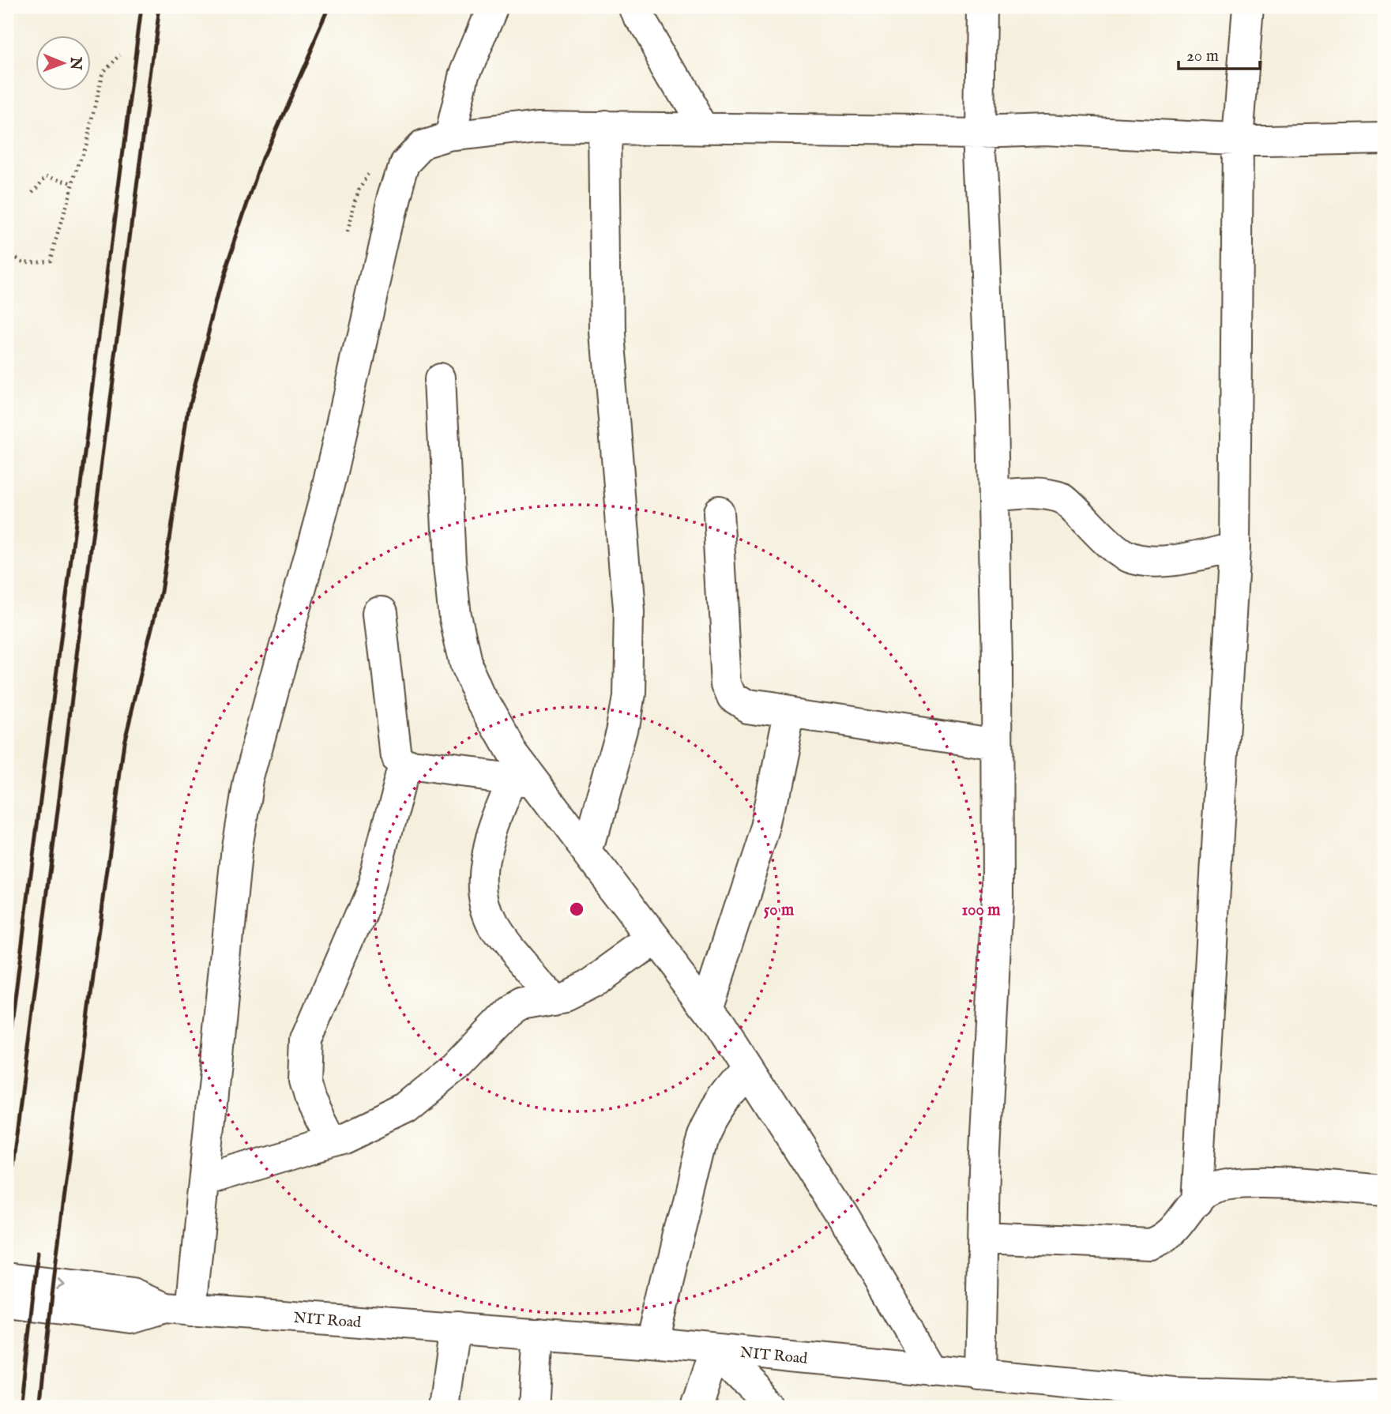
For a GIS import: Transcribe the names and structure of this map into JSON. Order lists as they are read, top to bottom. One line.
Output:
{"streets":{"street":["NIT Road"]},"scale_bar":"20 m","north":"right","rings":["50 m","100 m"]}
